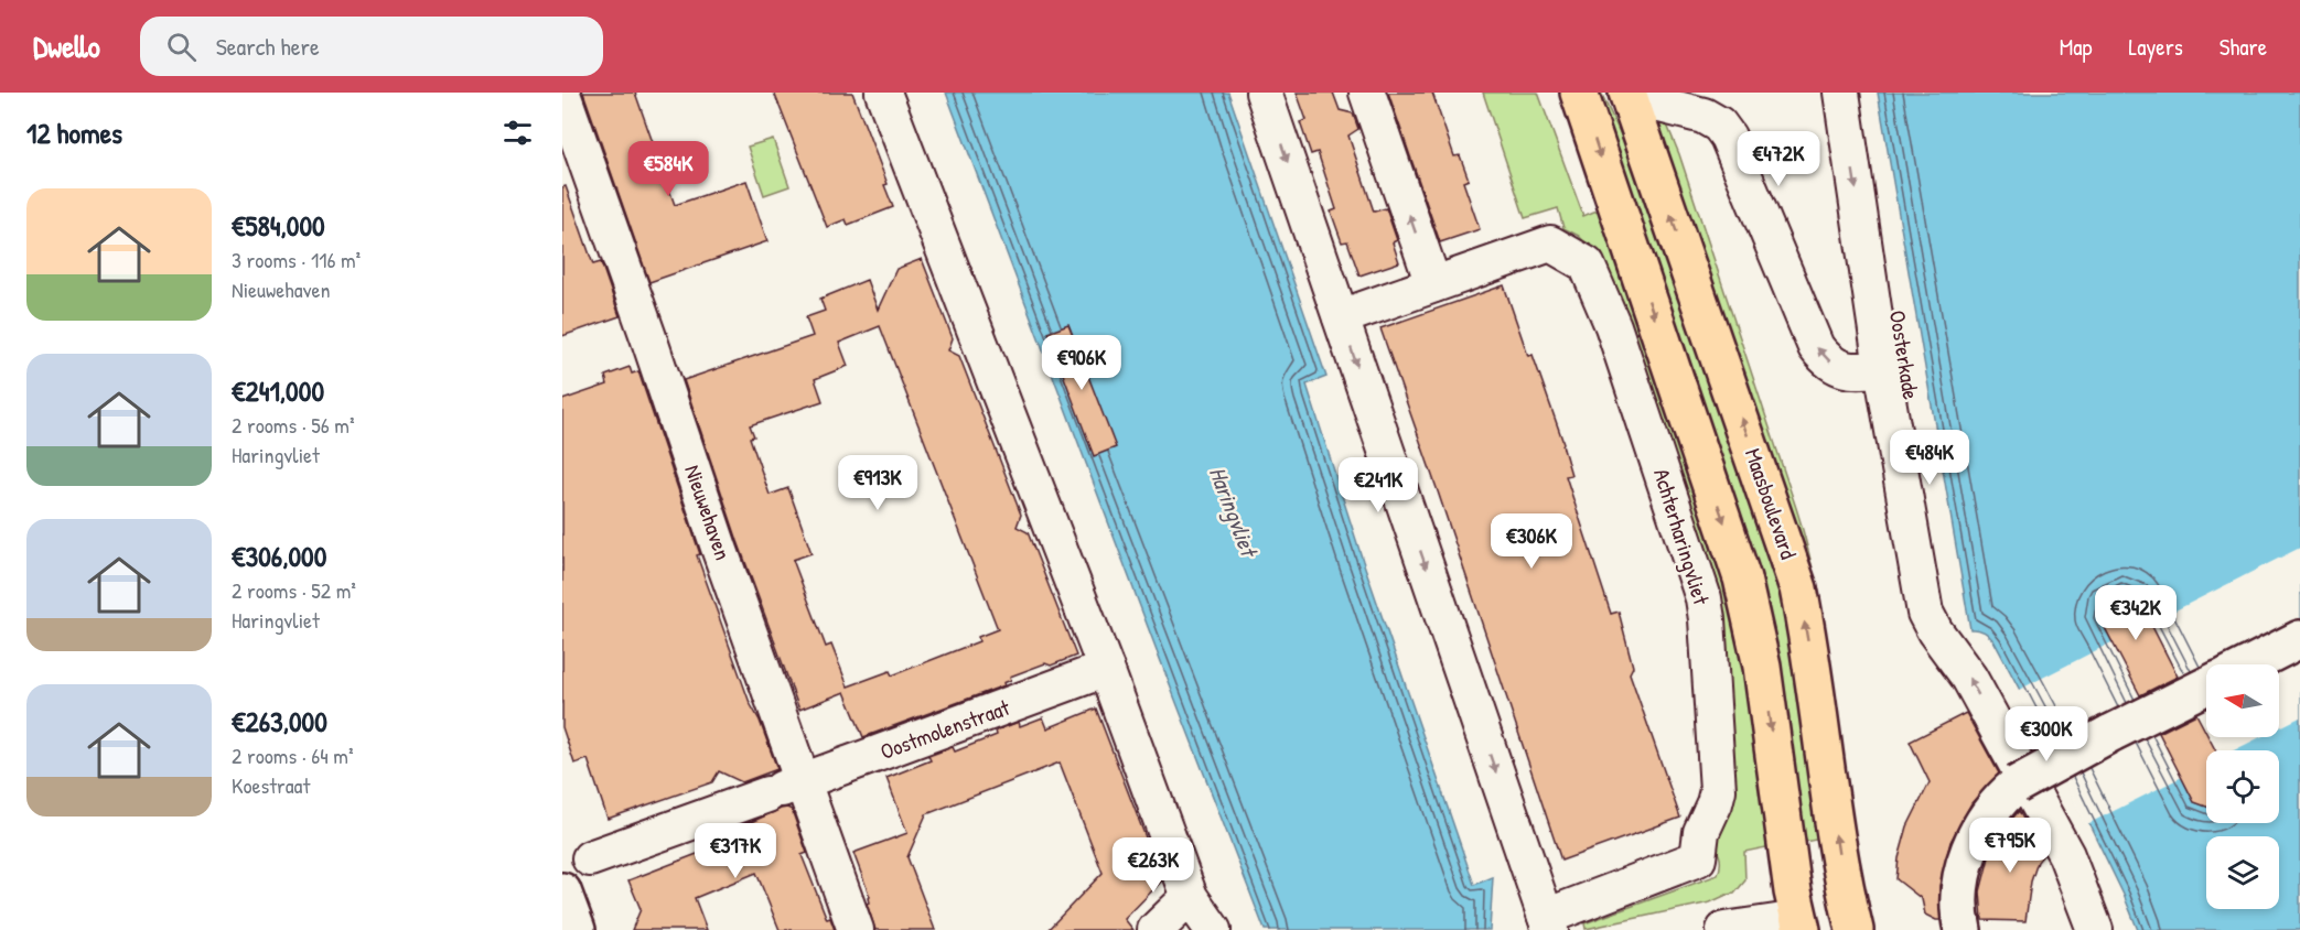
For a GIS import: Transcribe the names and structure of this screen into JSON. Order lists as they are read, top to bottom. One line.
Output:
{"streets":{"main road":["Maasboulevard"],"street":["Oosterkade","Nieuwehaven","Achterharingvliet","Oostmolenstraat"]},"crossings":[["Oosterkade","Maasboulevard"],["Nieuwehaven","Oostmolenstraat"]],"water":["Haringvliet"],"north":"left","page":{"header":"Dwello","search":"Search here","nav":["Map","Layers","Share"],"heading":"12 homes","price":["€472K","€584K","€906K","€484K","€913K","€241K","€306K","€342K","€300K","€795K","€317K","€263K"],"list":[{"name":"€584,000","note":"3 rooms · 116 m² · Nieuwehaven"},{"name":"€241,000","note":"2 rooms · 56 m² · Haringvliet"},{"name":"€306,000","note":"2 rooms · 52 m² · Haringvliet"},{"name":"€263,000","note":"2 rooms · 64 m² · Koestraat"}]}}
